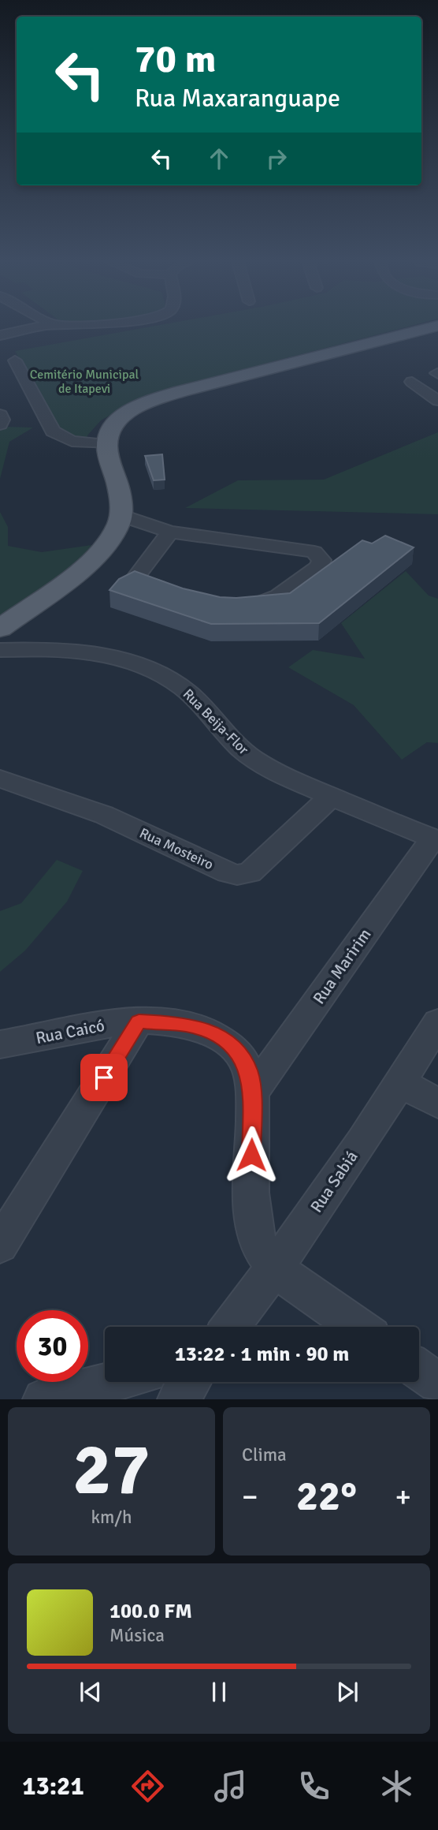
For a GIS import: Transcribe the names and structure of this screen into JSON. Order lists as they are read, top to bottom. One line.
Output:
{"streets":{"street":["Rua Beija-Flor","Rua Mosteiro","Rua Maririm","Rua Caicó","Rua Sabiá"]},"crossings":[["Rua Beija-Flor","Rua Mosteiro"],["Rua Maririm","Rua Caicó"],["Rua Caicó","Rua Sabiá"]],"parks":["Cemitério Municipal de Itapevi"],"page":{"turn":["70 m","Rua Maxaranguape"],"limit":"30","trip":"13:22 · 1 min · 90 m","tile":[["27","km/h"],"Clima"],"heat":["−","22°","+"],"song":["100.0 FM","Música"],"tabs":"13:21"}}
